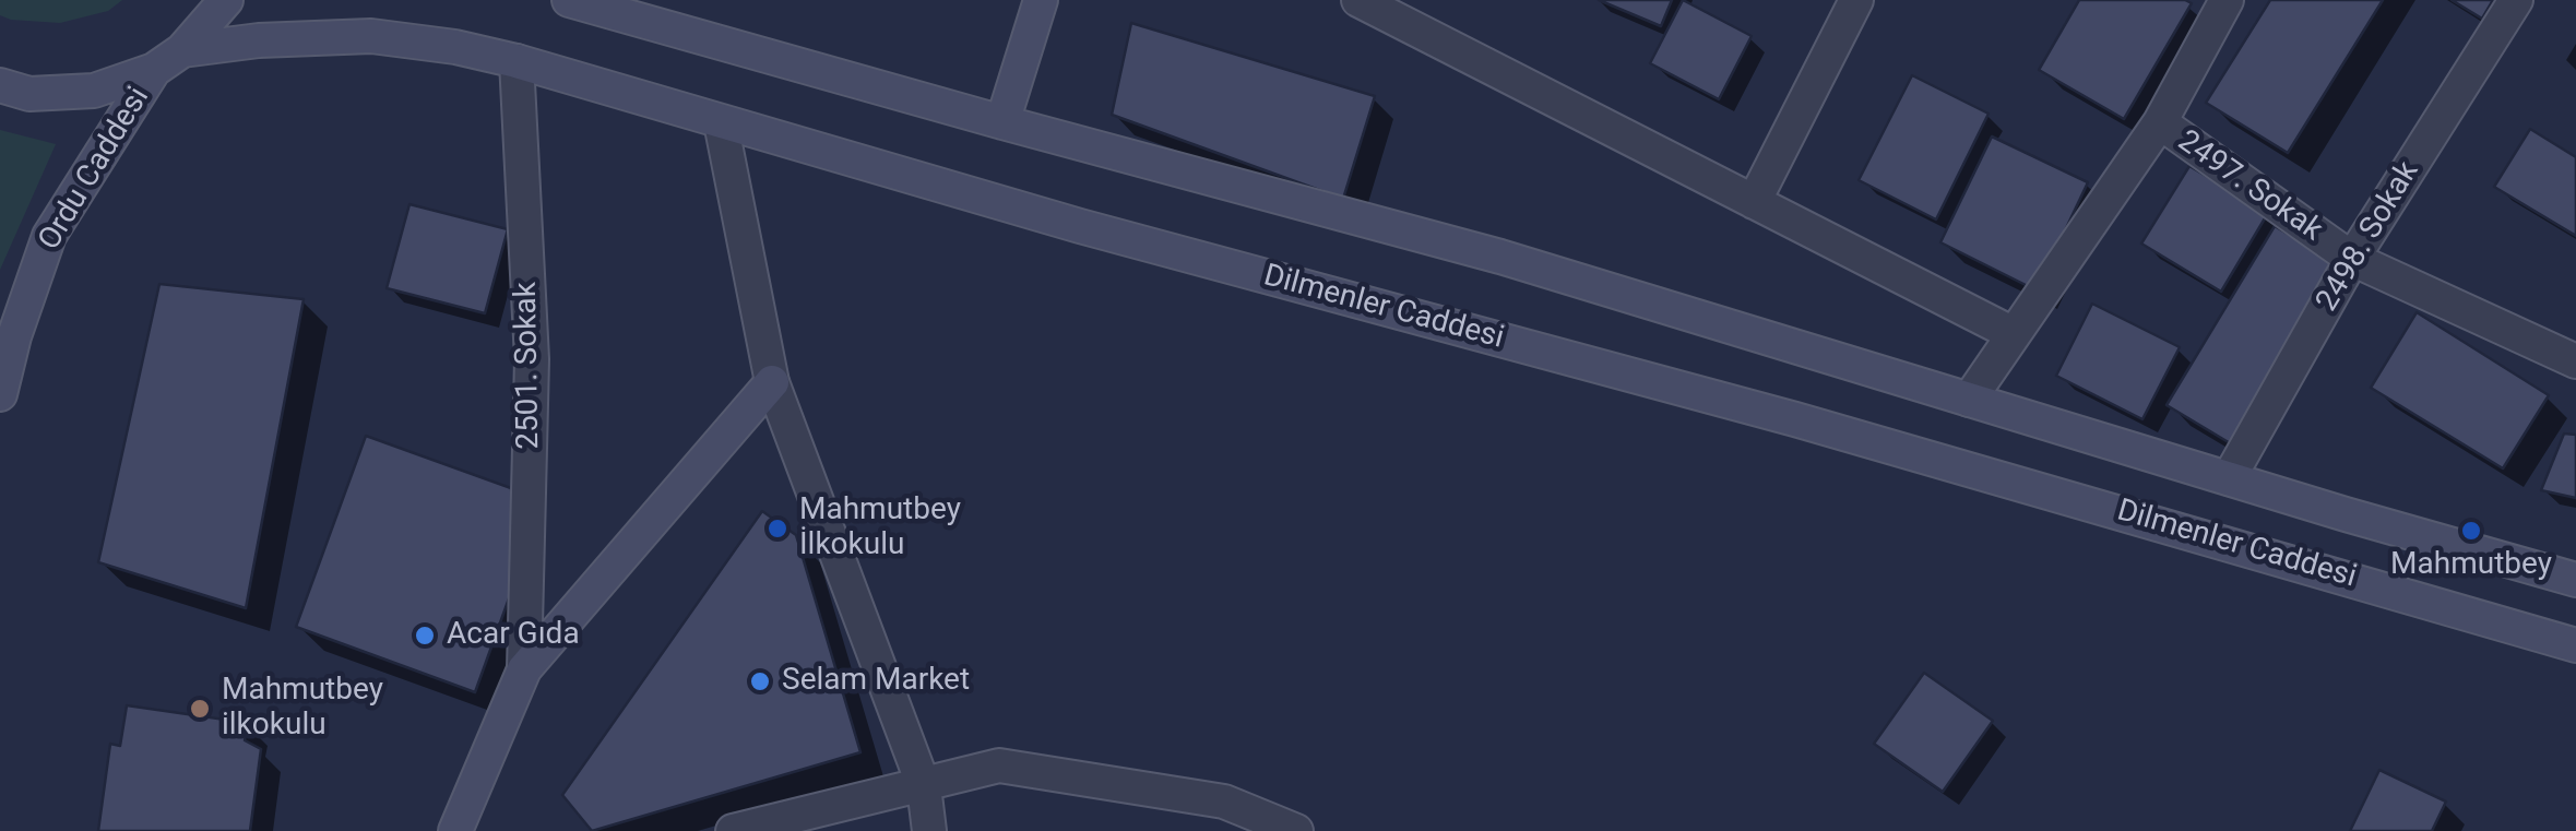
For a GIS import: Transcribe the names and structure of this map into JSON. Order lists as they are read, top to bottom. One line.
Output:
{"streets":{"street":["Ordu Caddesi","2497. Sokak","2498. Sokak","Dilmenler Caddesi","2501. Sokak"]},"crossings":[["2497. Sokak","2498. Sokak"],["2498. Sokak","Dilmenler Caddesi"],["Dilmenler Caddesi","2501. Sokak"]],"places":["Mahmutbey İlkokulu","Mahmutbey","Acar Gıda","Selam Market","Mahmutbey ilkokulu"]}
